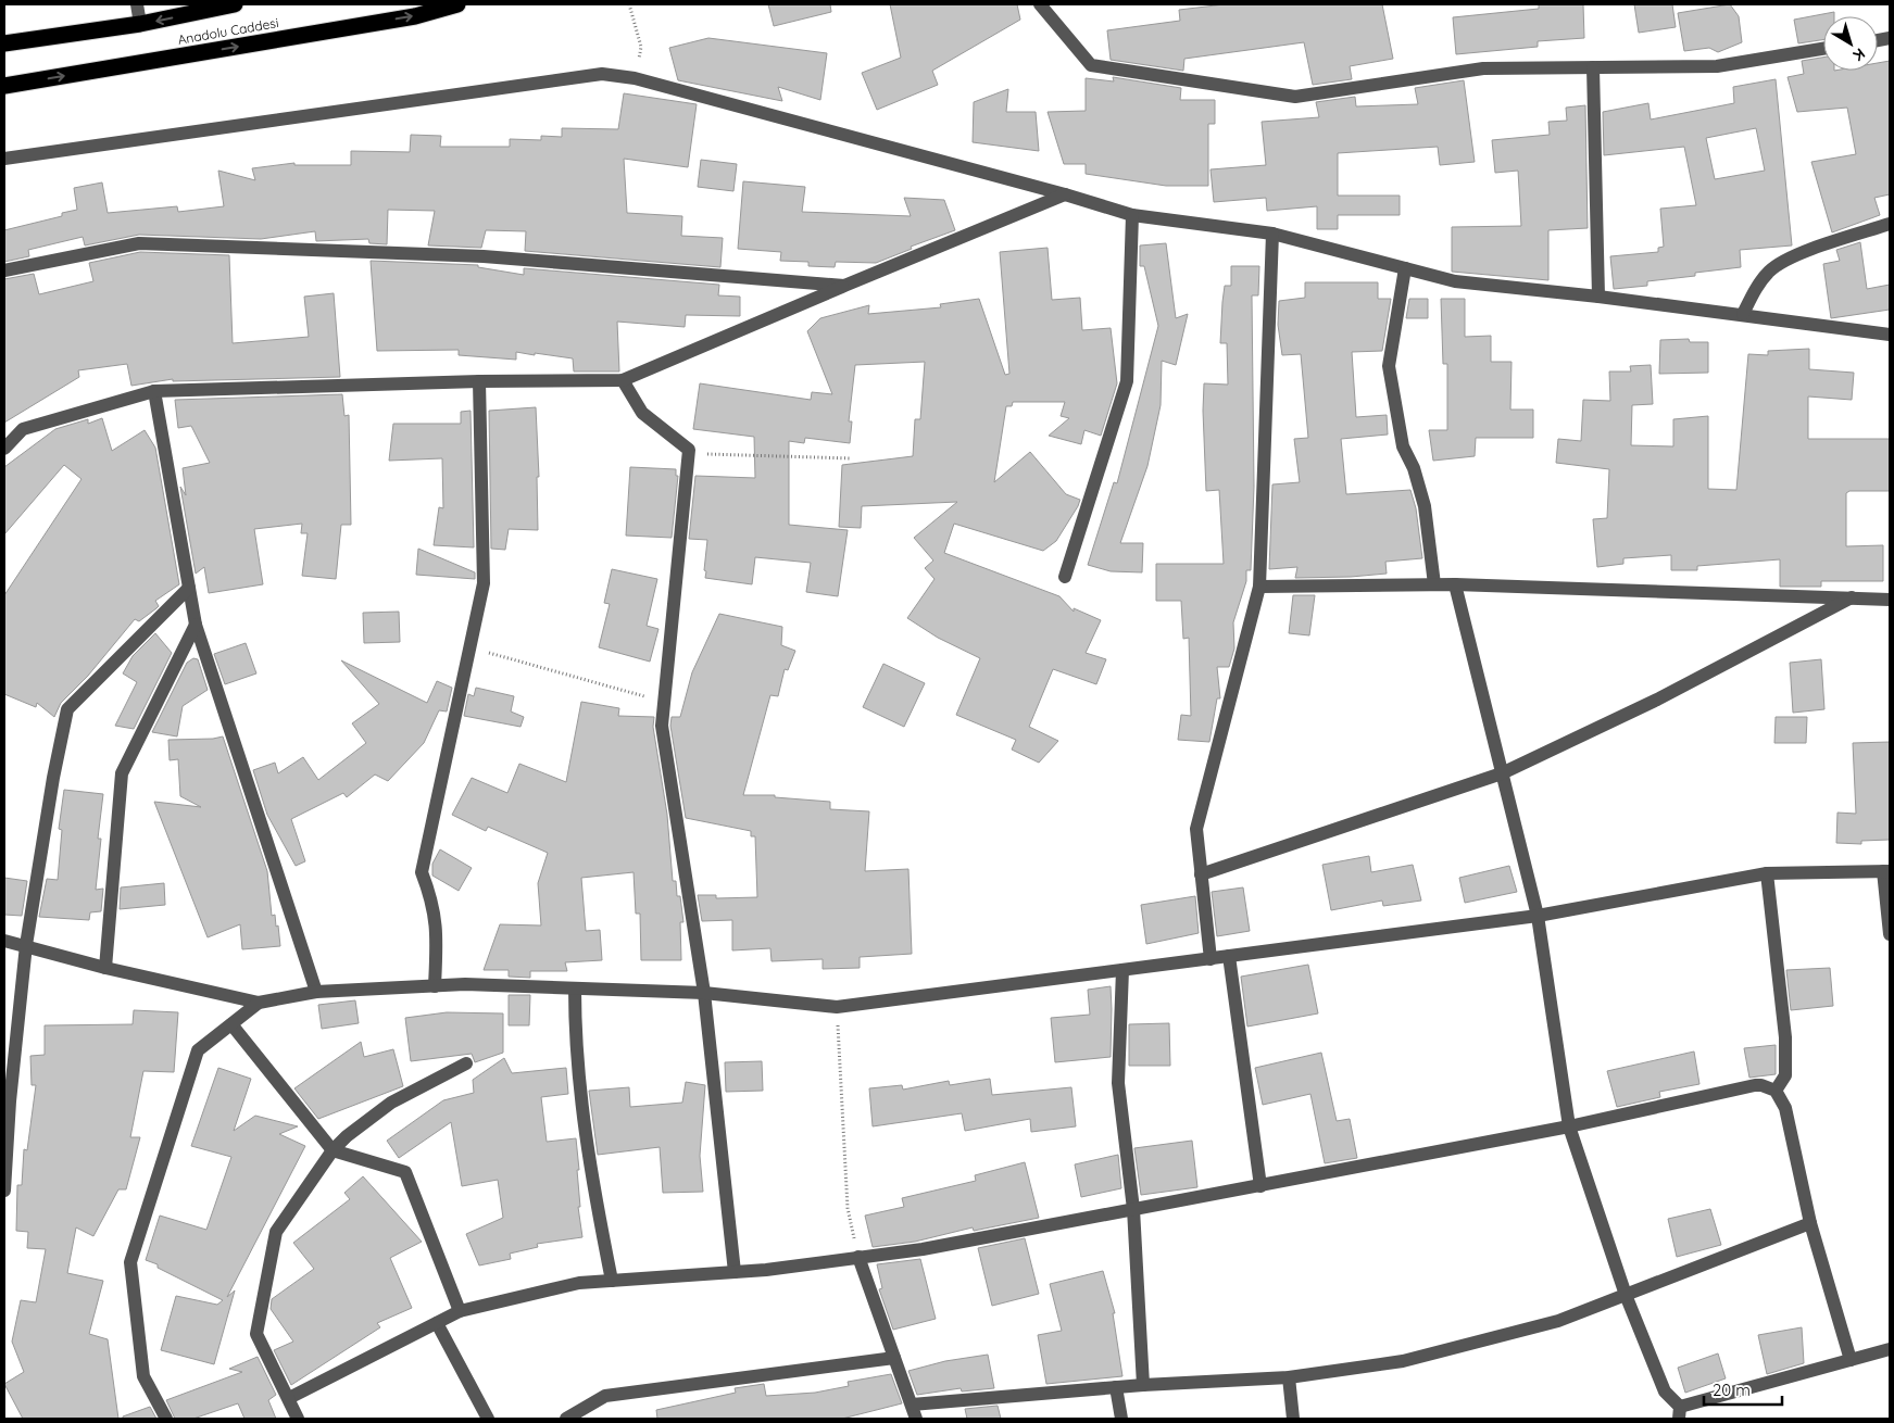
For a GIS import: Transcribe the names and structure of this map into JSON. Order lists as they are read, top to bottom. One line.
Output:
{"streets":{"highway":["Anadolu Caddesi"]},"scale_bar":"20 m","north":"bottom right"}
